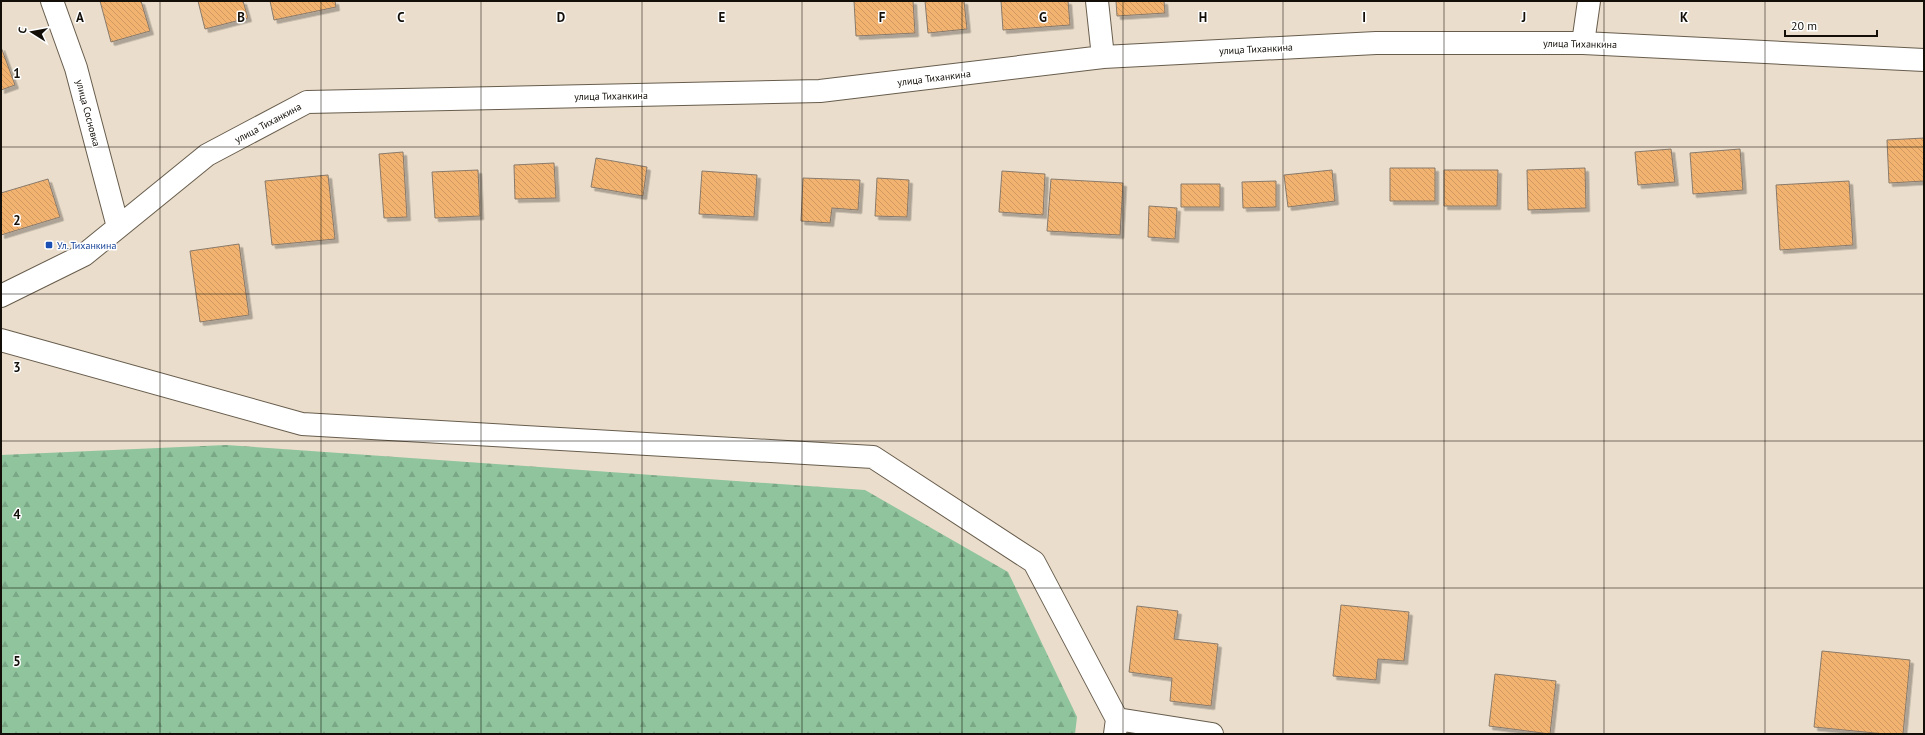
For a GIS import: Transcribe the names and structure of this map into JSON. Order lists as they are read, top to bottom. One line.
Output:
{"streets":{"street":["улица Тиханкина","улица Сосновка"]},"crossings":[["улица Тиханкина","улица Сосновка"]],"places":{"transit":["Ул. Тиханкина"]},"scale_bar":"20 m","north":"left","grid":{"columns":["A","B","C","D","E","F","G","H","I","J","K"],"rows":["1","2","3","4","5"]}}
